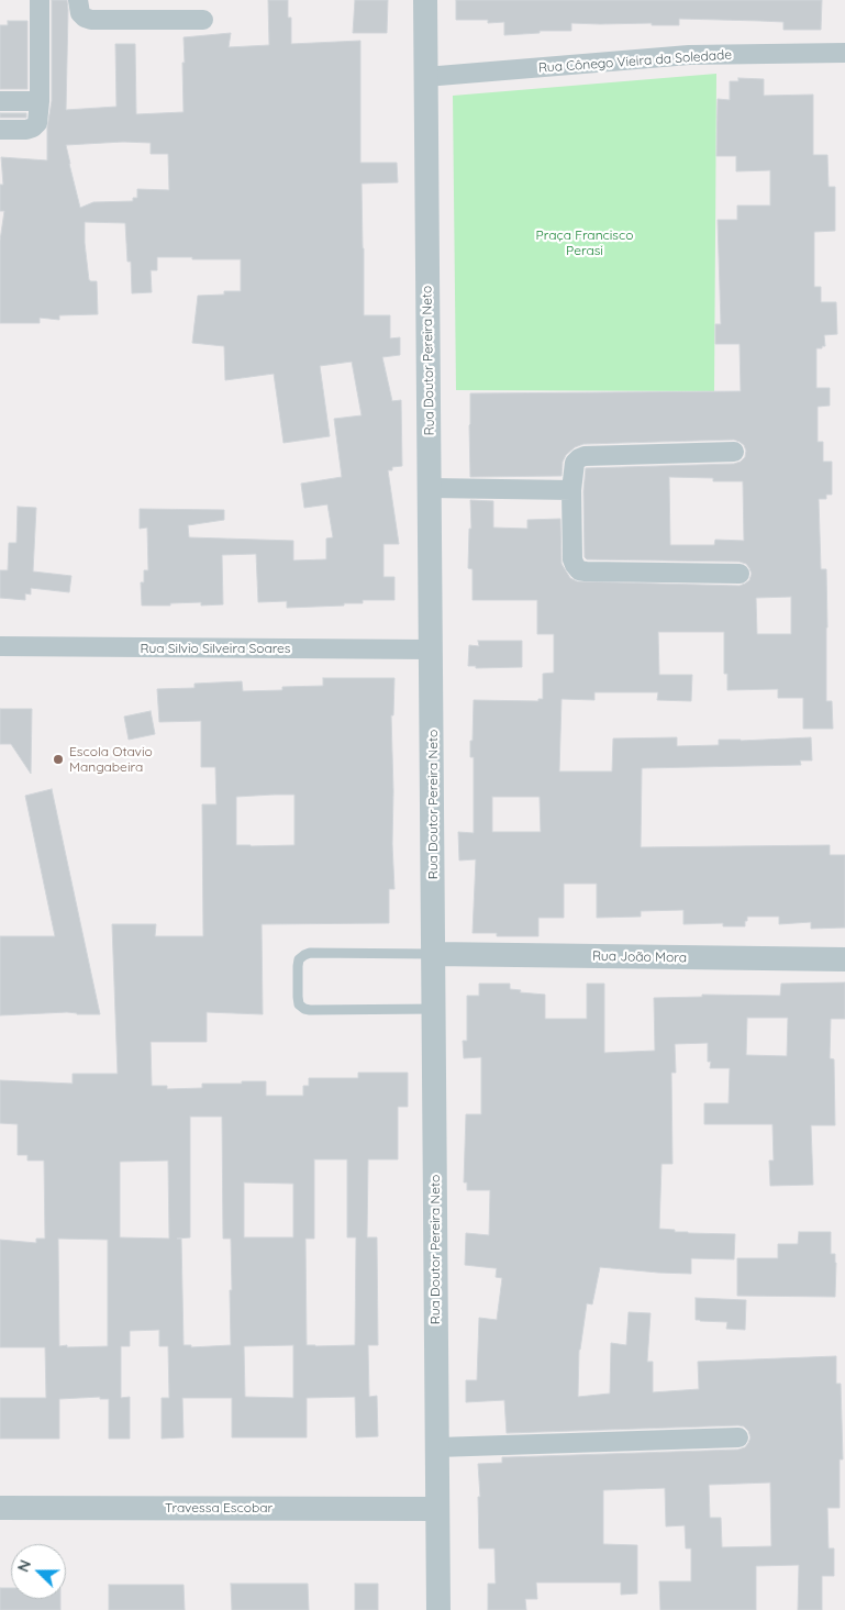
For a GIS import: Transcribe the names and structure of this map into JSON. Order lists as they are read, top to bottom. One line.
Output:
{"streets":{"street":["Rua Cônego Vieira da Soledade","Rua Doutor Pereira Neto","Rua Silvio Silveira Soares","Rua João Mora","Travessa Escobar"]},"crossings":[["Rua Cônego Vieira da Soledade","Rua Doutor Pereira Neto"],["Rua Doutor Pereira Neto","Rua Silvio Silveira Soares"],["Rua Doutor Pereira Neto","Rua João Mora"],["Rua Doutor Pereira Neto","Travessa Escobar"]],"parks":["Praça Francisco Perasi"],"places":["Escola Otavio Mangabeira"],"north":"left"}
